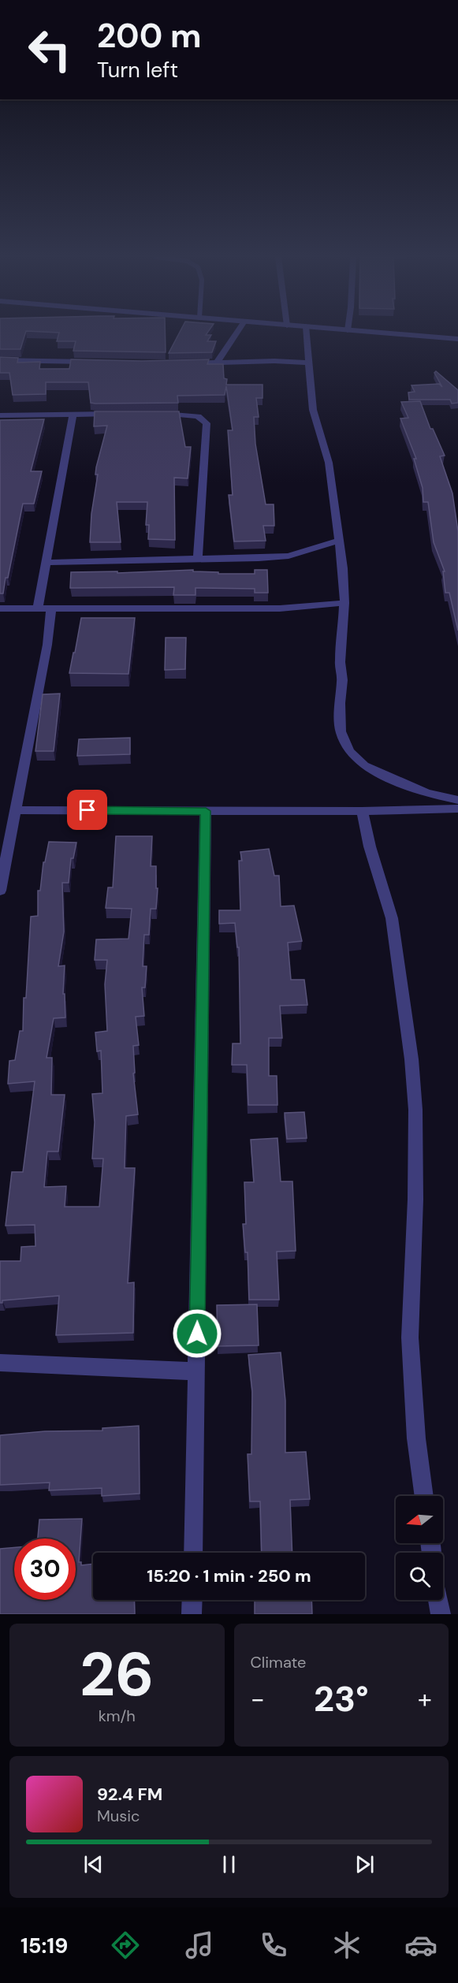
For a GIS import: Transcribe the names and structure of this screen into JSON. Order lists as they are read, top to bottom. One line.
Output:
{"north":"left","page":{"turn":["200 m","Turn left"],"limit":"30","trip":"15:20 · 1 min · 250 m","tile":[["26","km/h"],"Climate"],"heat":["−","23°","+"],"song":["92.4 FM","Music"],"tabs":"15:19"}}
